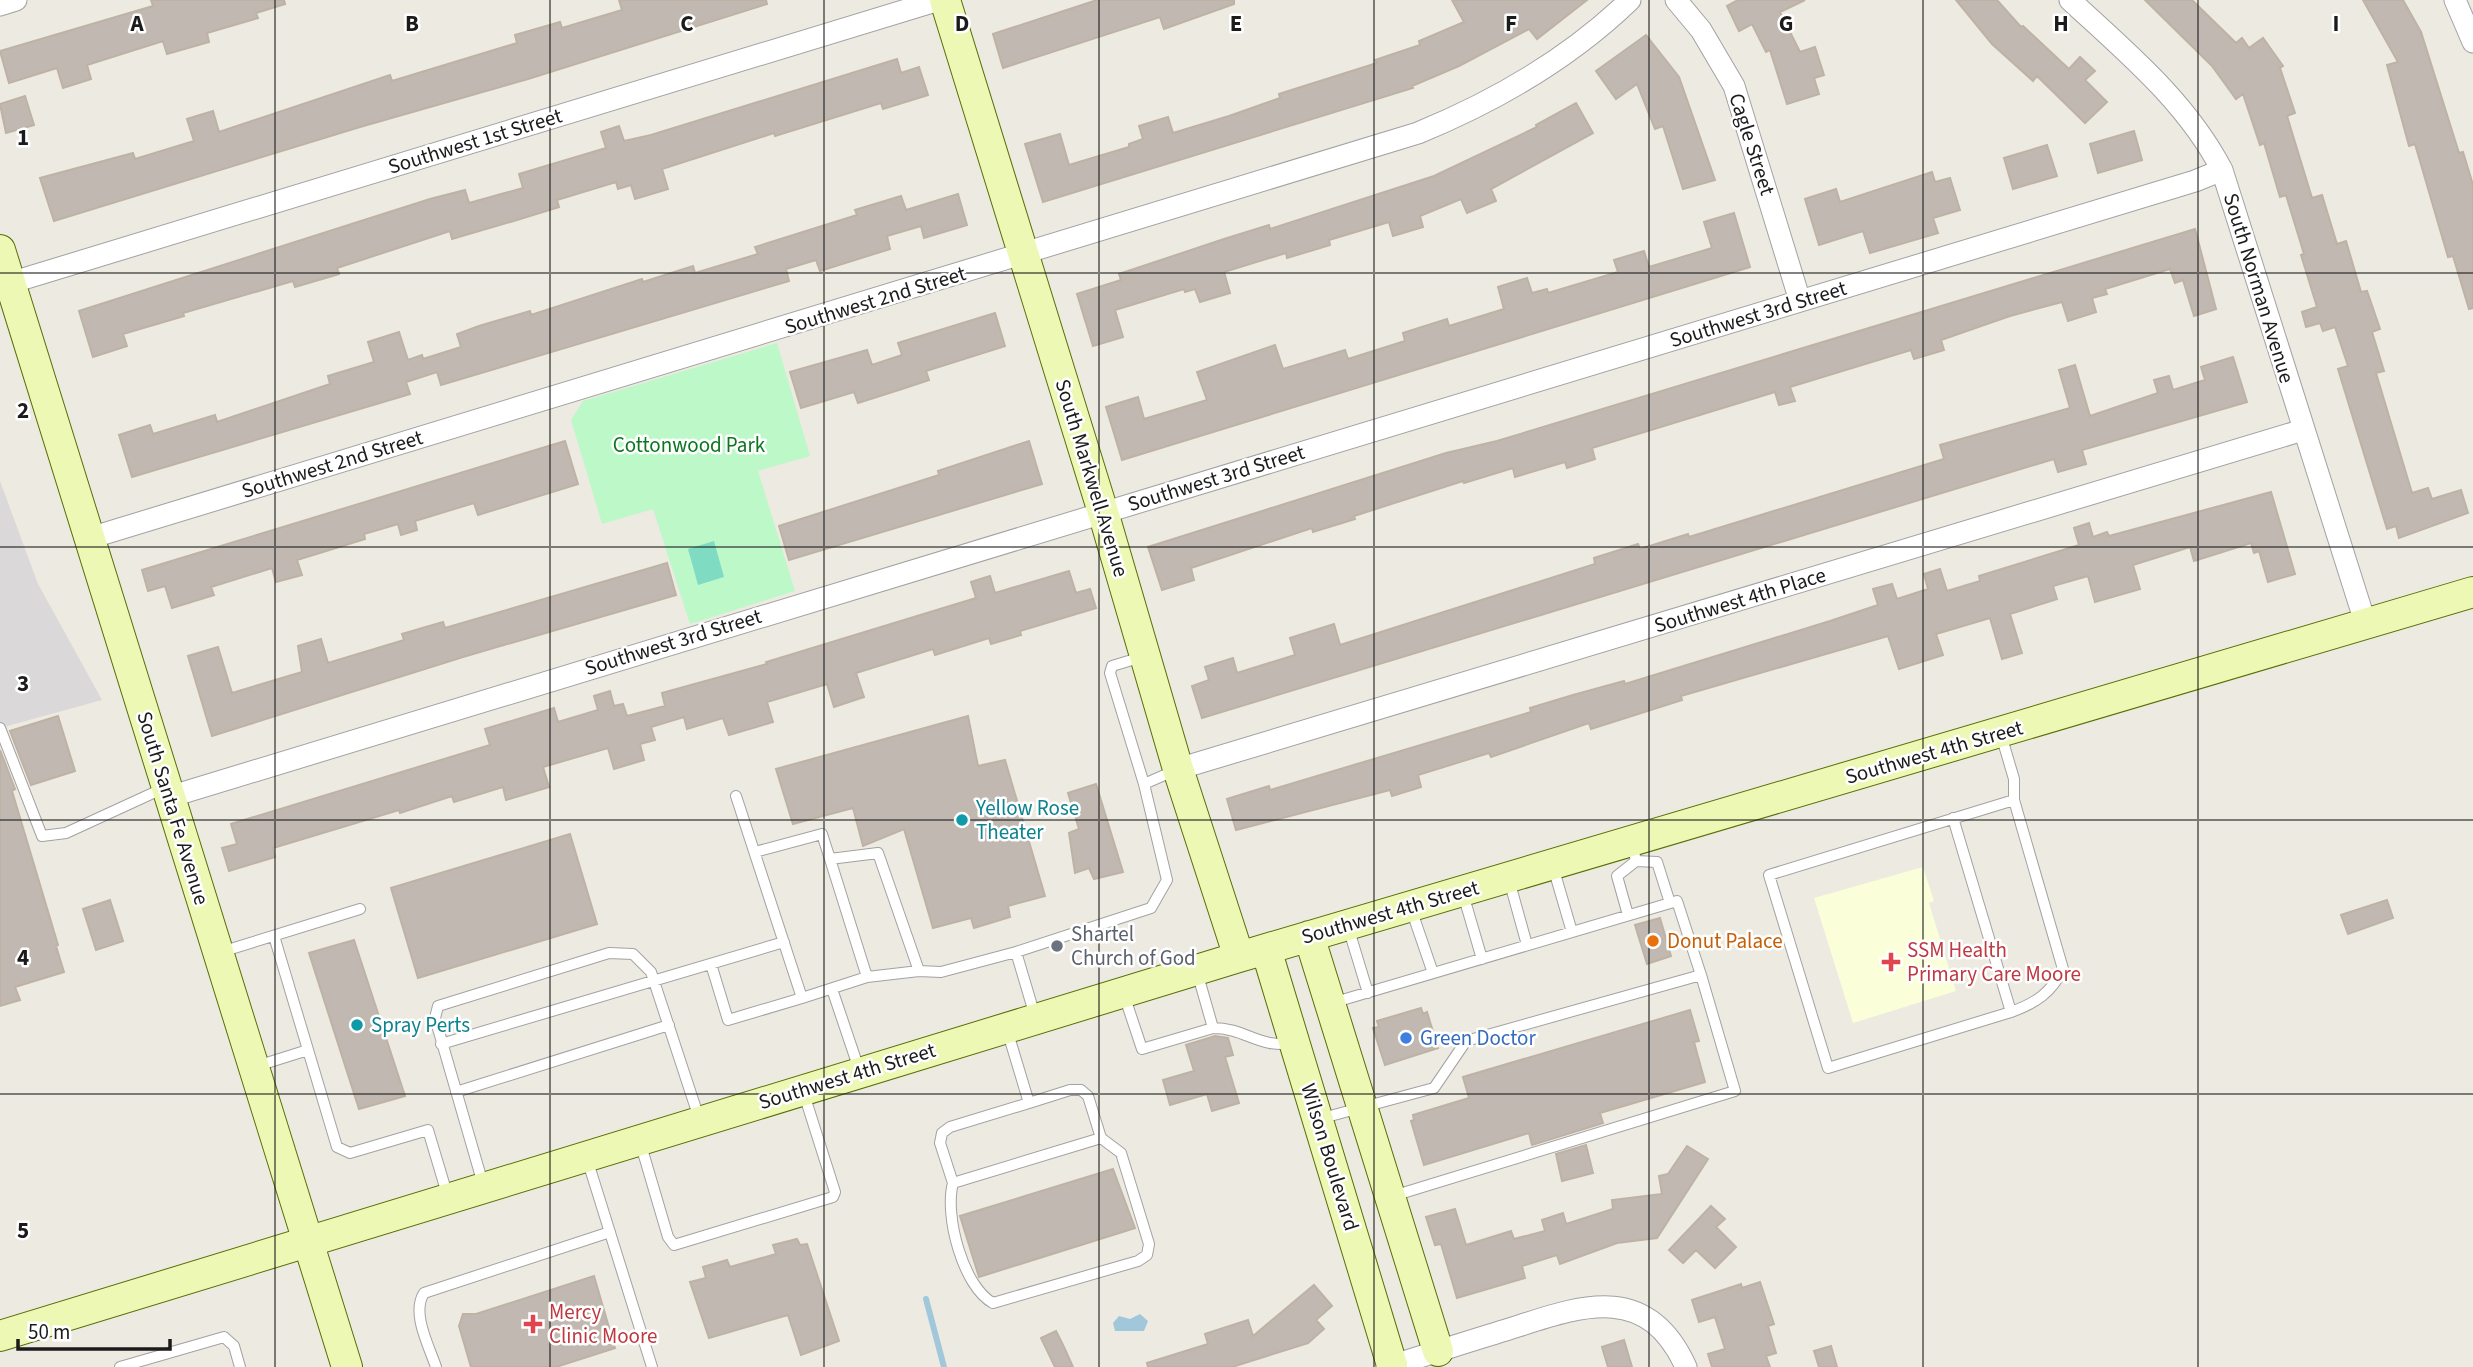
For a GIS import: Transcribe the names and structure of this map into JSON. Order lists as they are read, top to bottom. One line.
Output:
{"streets":{"main road":["South Markwell Avenue","Southwest 4th Street","South Santa Fe Avenue","Wilson Boulevard"],"street":["Southwest 1st Street","Cagle Street","South Norman Avenue","Southwest 2nd Street","Southwest 3rd Street","Southwest 4th Place"]},"crossings":[["Southwest 1st Street","South Santa Fe Avenue"],["Cagle Street","Southwest 3rd Street"],["South Norman Avenue","Southwest 3rd Street"],["South Norman Avenue","Southwest 4th Place"],["South Norman Avenue","Southwest 4th Street"],["Southwest 2nd Street","South Markwell Avenue"],["Southwest 2nd Street","South Santa Fe Avenue"],["Southwest 3rd Street","South Markwell Avenue"],["Southwest 3rd Street","South Santa Fe Avenue"],["South Markwell Avenue","Southwest 4th Place"],["South Markwell Avenue","Southwest 4th Street"],["South Markwell Avenue","Wilson Boulevard"],["Southwest 4th Street","South Santa Fe Avenue"],["Southwest 4th Street","Wilson Boulevard"]],"parks":["Cottonwood Park"],"places":{"other":["Yellow Rose Theater","Donut Palace","Shartel Church of God","Spray Perts","Green Doctor"],"health":["SSM Health Primary Care Moore","Mercy Clinic Moore"]},"scale_bar":"50 m","grid":{"columns":["A","B","C","D","E","F","G","H","I"],"rows":["1","2","3","4","5"]}}
